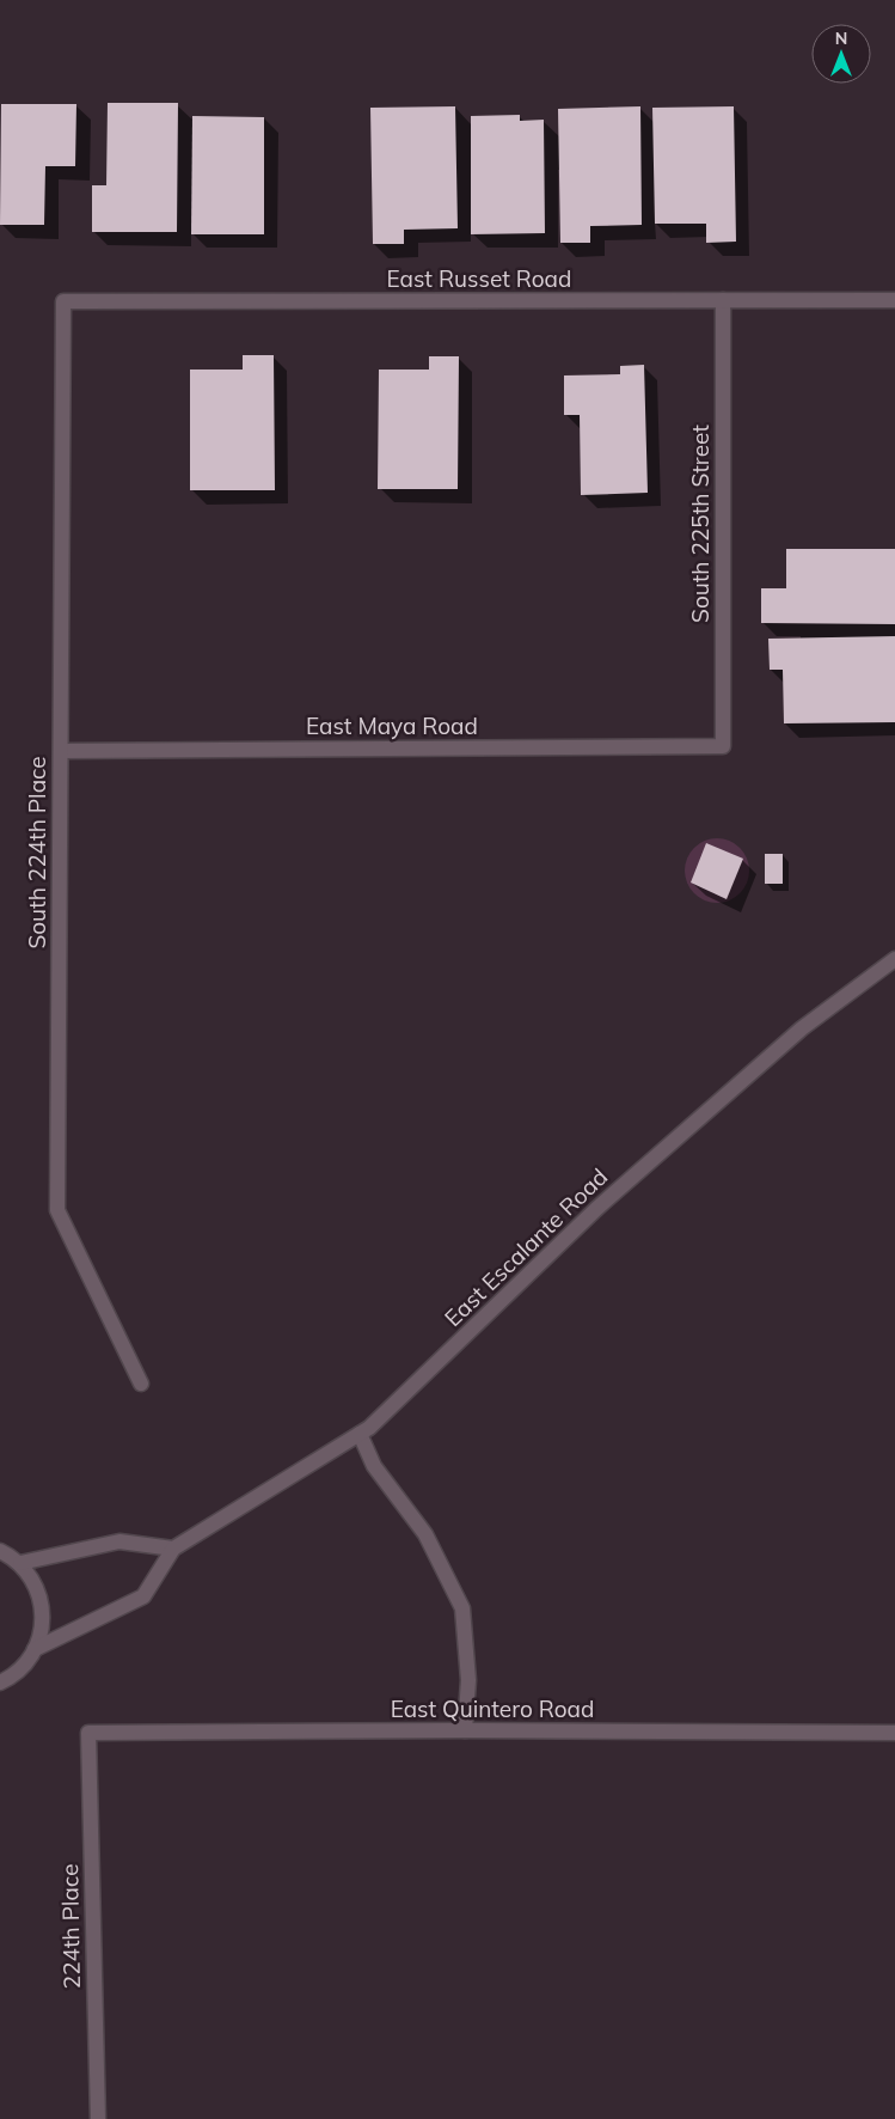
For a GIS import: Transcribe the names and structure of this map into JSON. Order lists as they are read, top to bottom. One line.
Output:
{"streets":{"street":["East Russet Road","South 225th Street","East Maya Road","South 224th Place","East Escalante Road","East Quintero Road","224th Place"]},"crossings":[["East Russet Road","South 225th Street"],["East Russet Road","South 224th Place"],["South 225th Street","East Maya Road"],["East Maya Road","South 224th Place"],["East Quintero Road","224th Place"]],"north":"top"}
